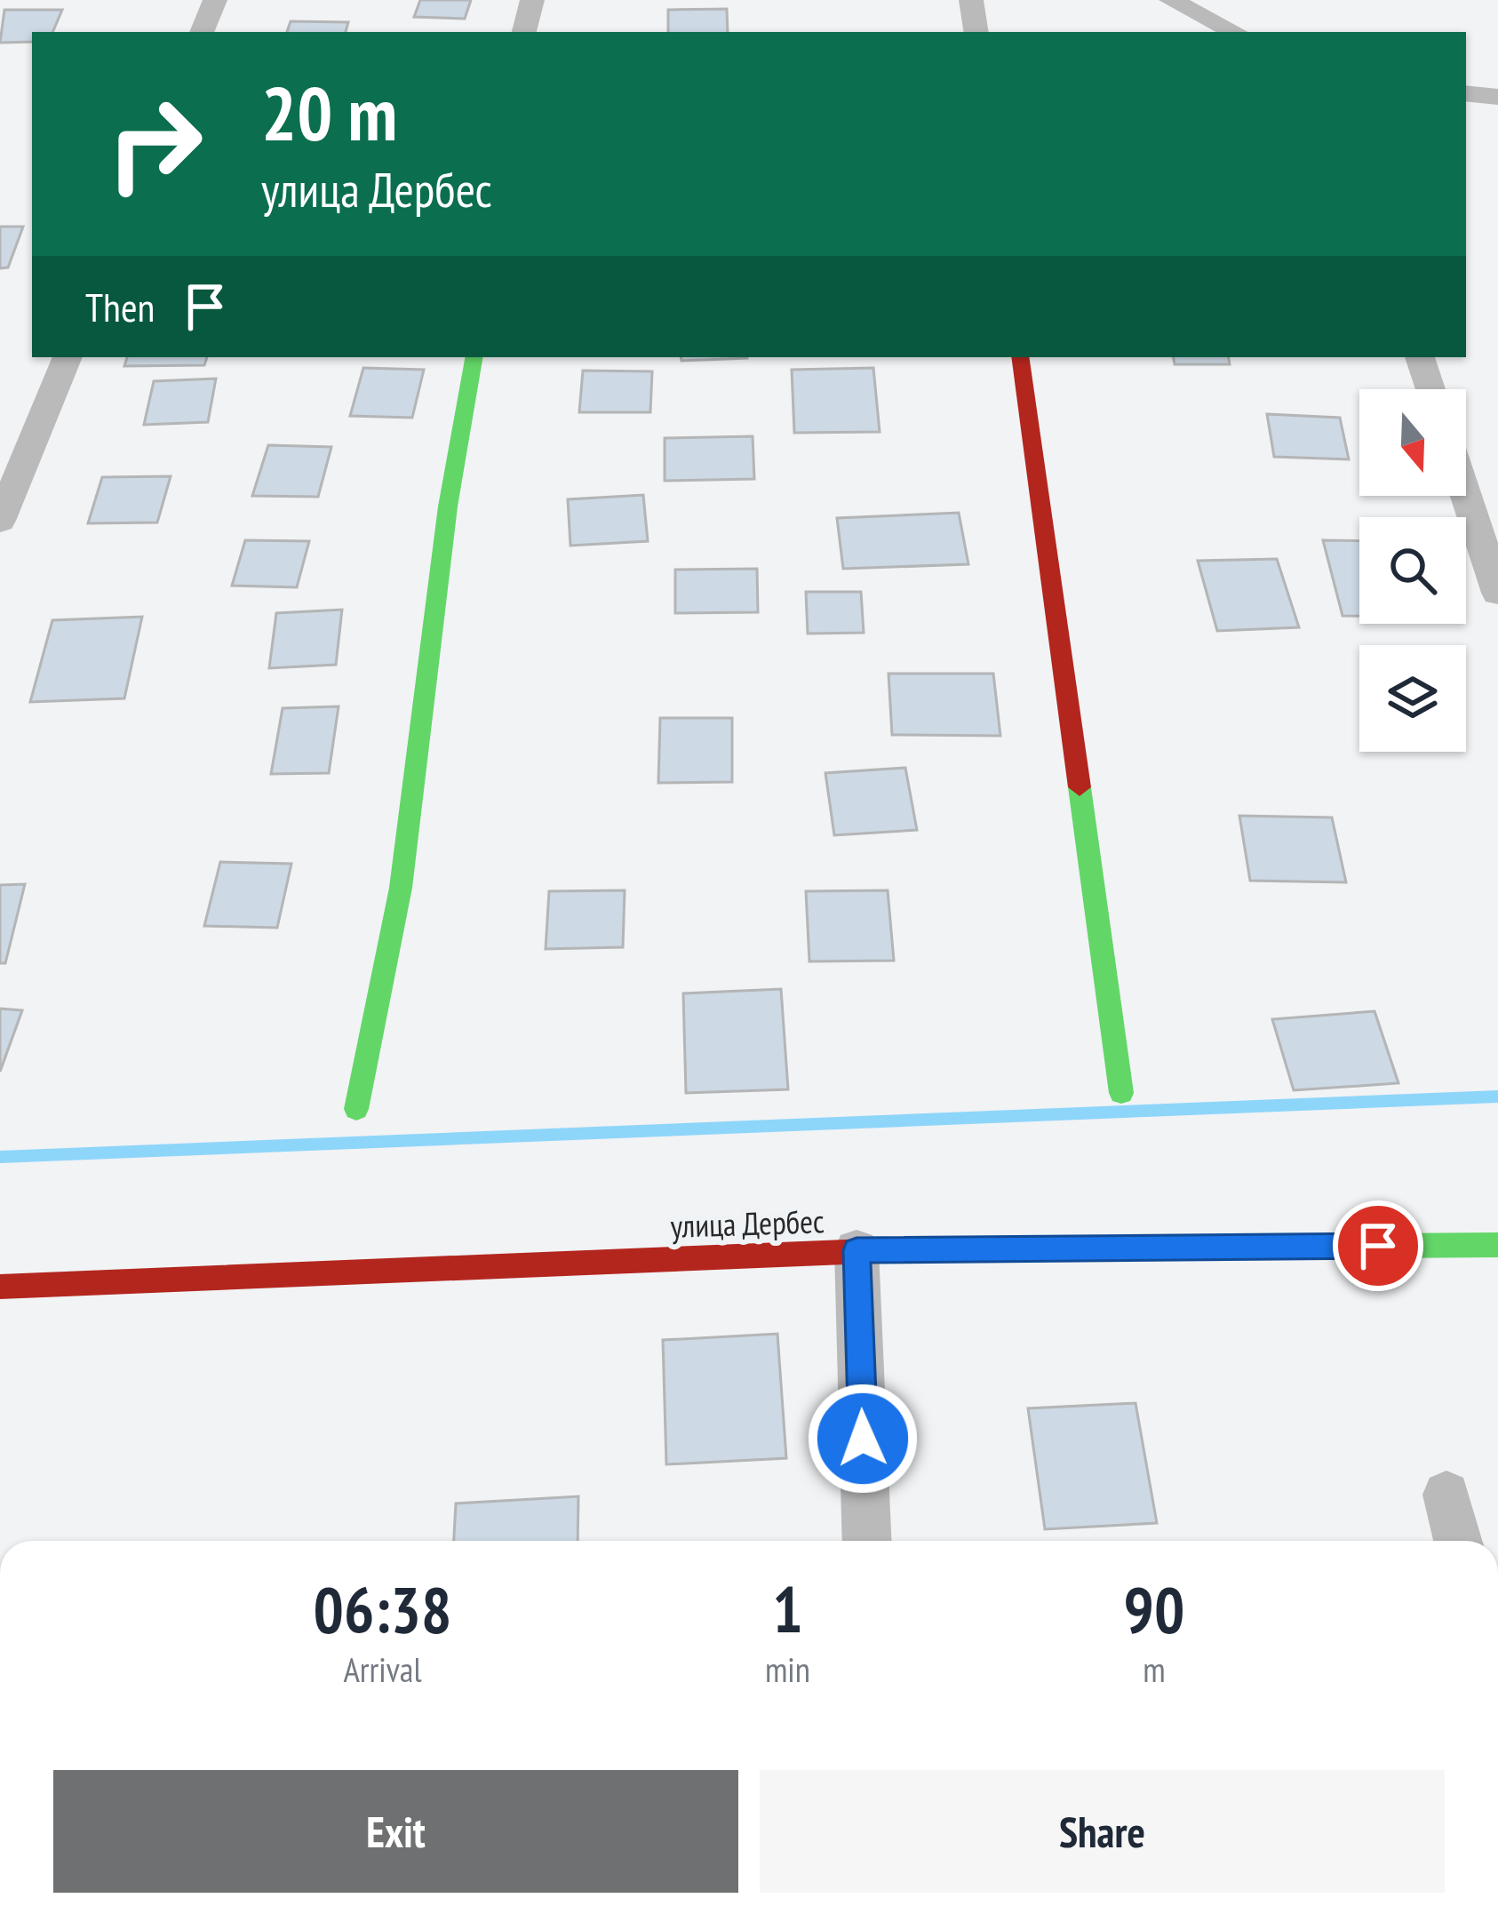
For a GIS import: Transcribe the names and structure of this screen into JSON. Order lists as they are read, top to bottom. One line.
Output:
{"streets":{"street":["улица Дербес"]},"north":"bottom","page":{"turn":["20 m","улица Дербес"],"then":"Then","eta":["06:38","Arrival","1","min","90","m"],"buttons":["Exit","Share"]}}
